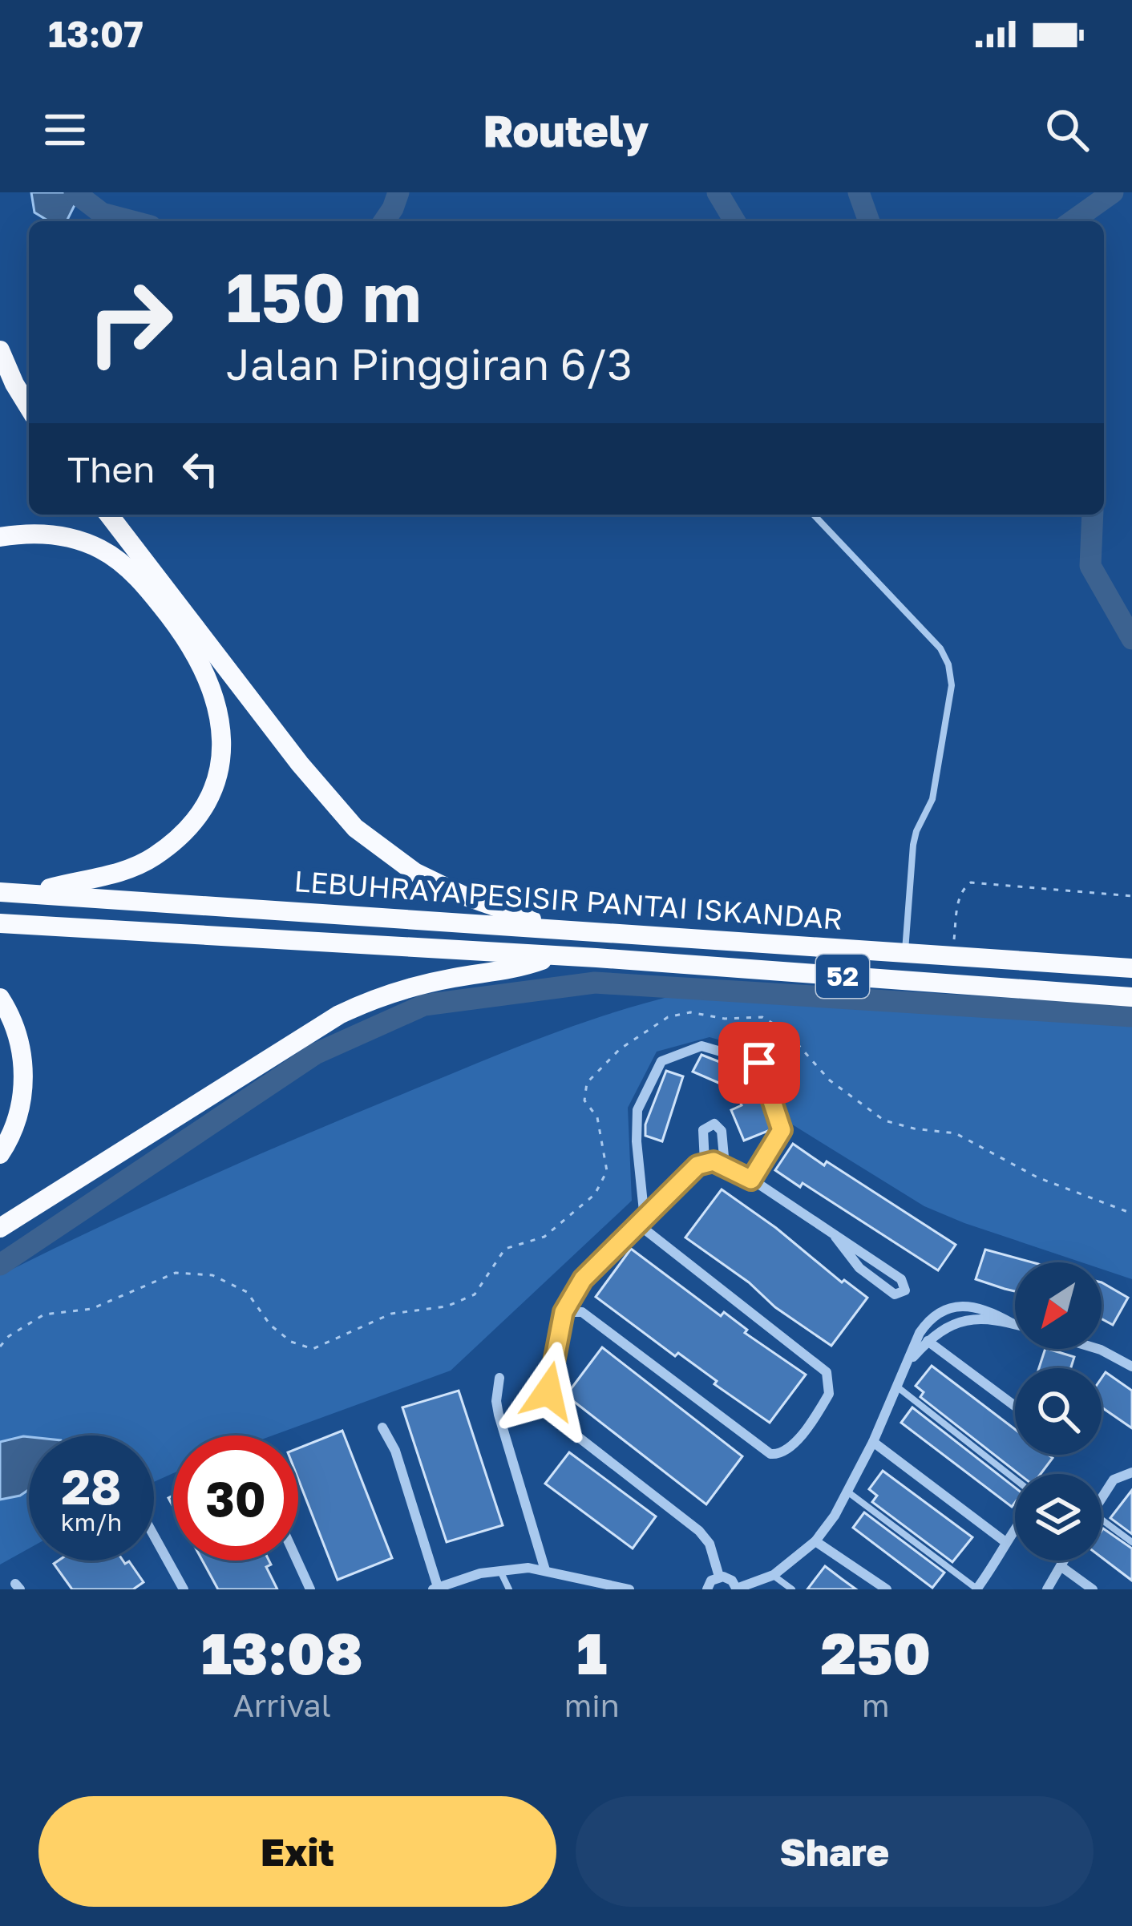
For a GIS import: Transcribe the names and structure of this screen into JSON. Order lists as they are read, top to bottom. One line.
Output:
{"streets":{"highway":["LEBUHRAYA PESISIR PANTAI ISKANDAR","52"]},"north":"bottom left","page":{"status":"13:07","header":"Routely","turn":["150 m","Jalan Pinggiran 6/3"],"then":"Then","speed":"28 km/h","limit":"30","eta":["13:08","Arrival","1","min","250","m"],"buttons":["Exit","Share"]}}
